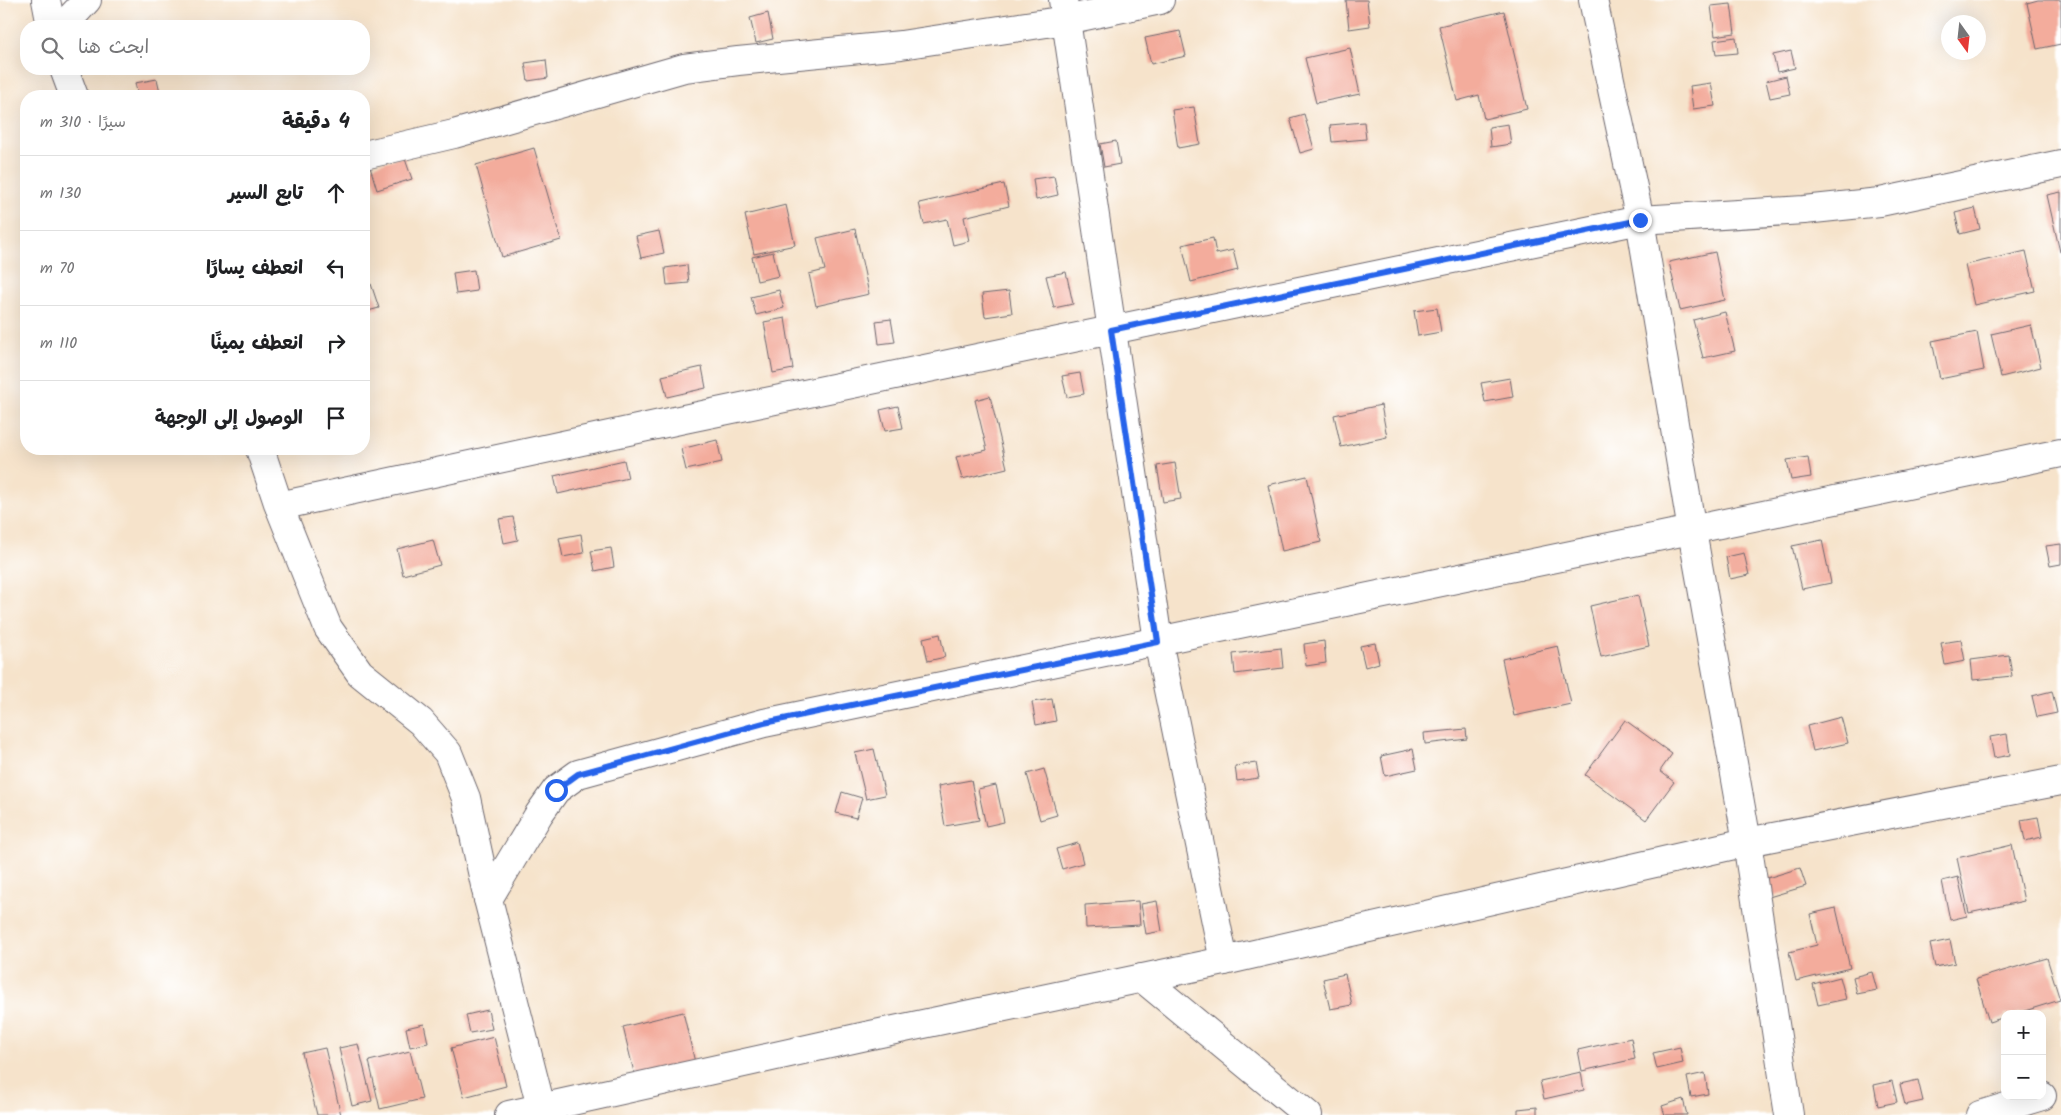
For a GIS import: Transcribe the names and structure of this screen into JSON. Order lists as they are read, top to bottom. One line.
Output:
{"north":"bottom","page":{"search":"ابحث هنا","heading":["4 دقيقة","سيرًا · 310 m"],"list":[["تابع السير","130 m"],["انعطف يسارًا","70 m"],["انعطف يمينًا","110 m"],"الوصول إلى الوجهة"],"map_buttons":["+","−"]}}
